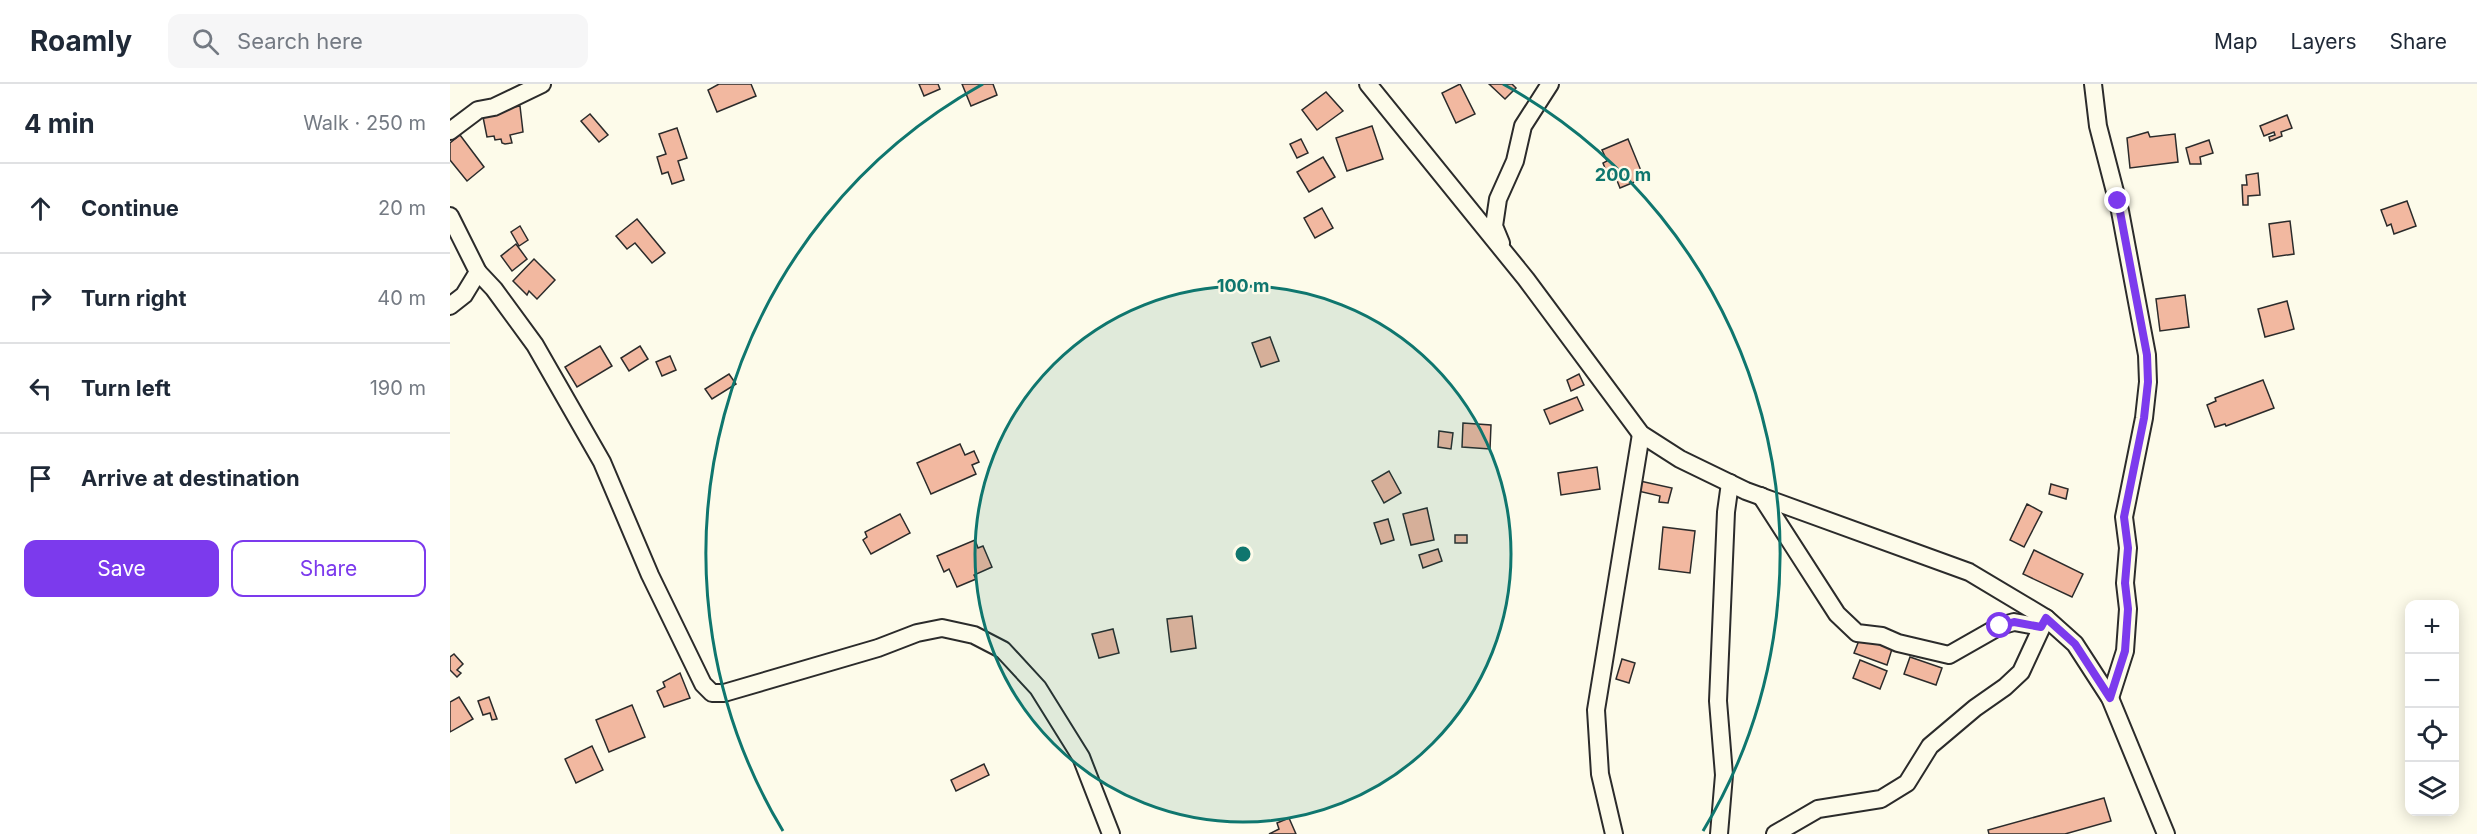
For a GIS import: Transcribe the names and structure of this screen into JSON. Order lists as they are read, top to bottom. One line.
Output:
{"page":{"header":"Roamly","search":"Search here","nav":["Map","Layers","Share"],"heading":["4 min","Walk · 250 m"],"list":[["Continue","20 m"],["Turn right","40 m"],["Turn left","190 m"],"Arrive at destination"],"buttons":["Save","Share"],"map_buttons":["+","−"]},"rings":["200 m","100 m"]}
